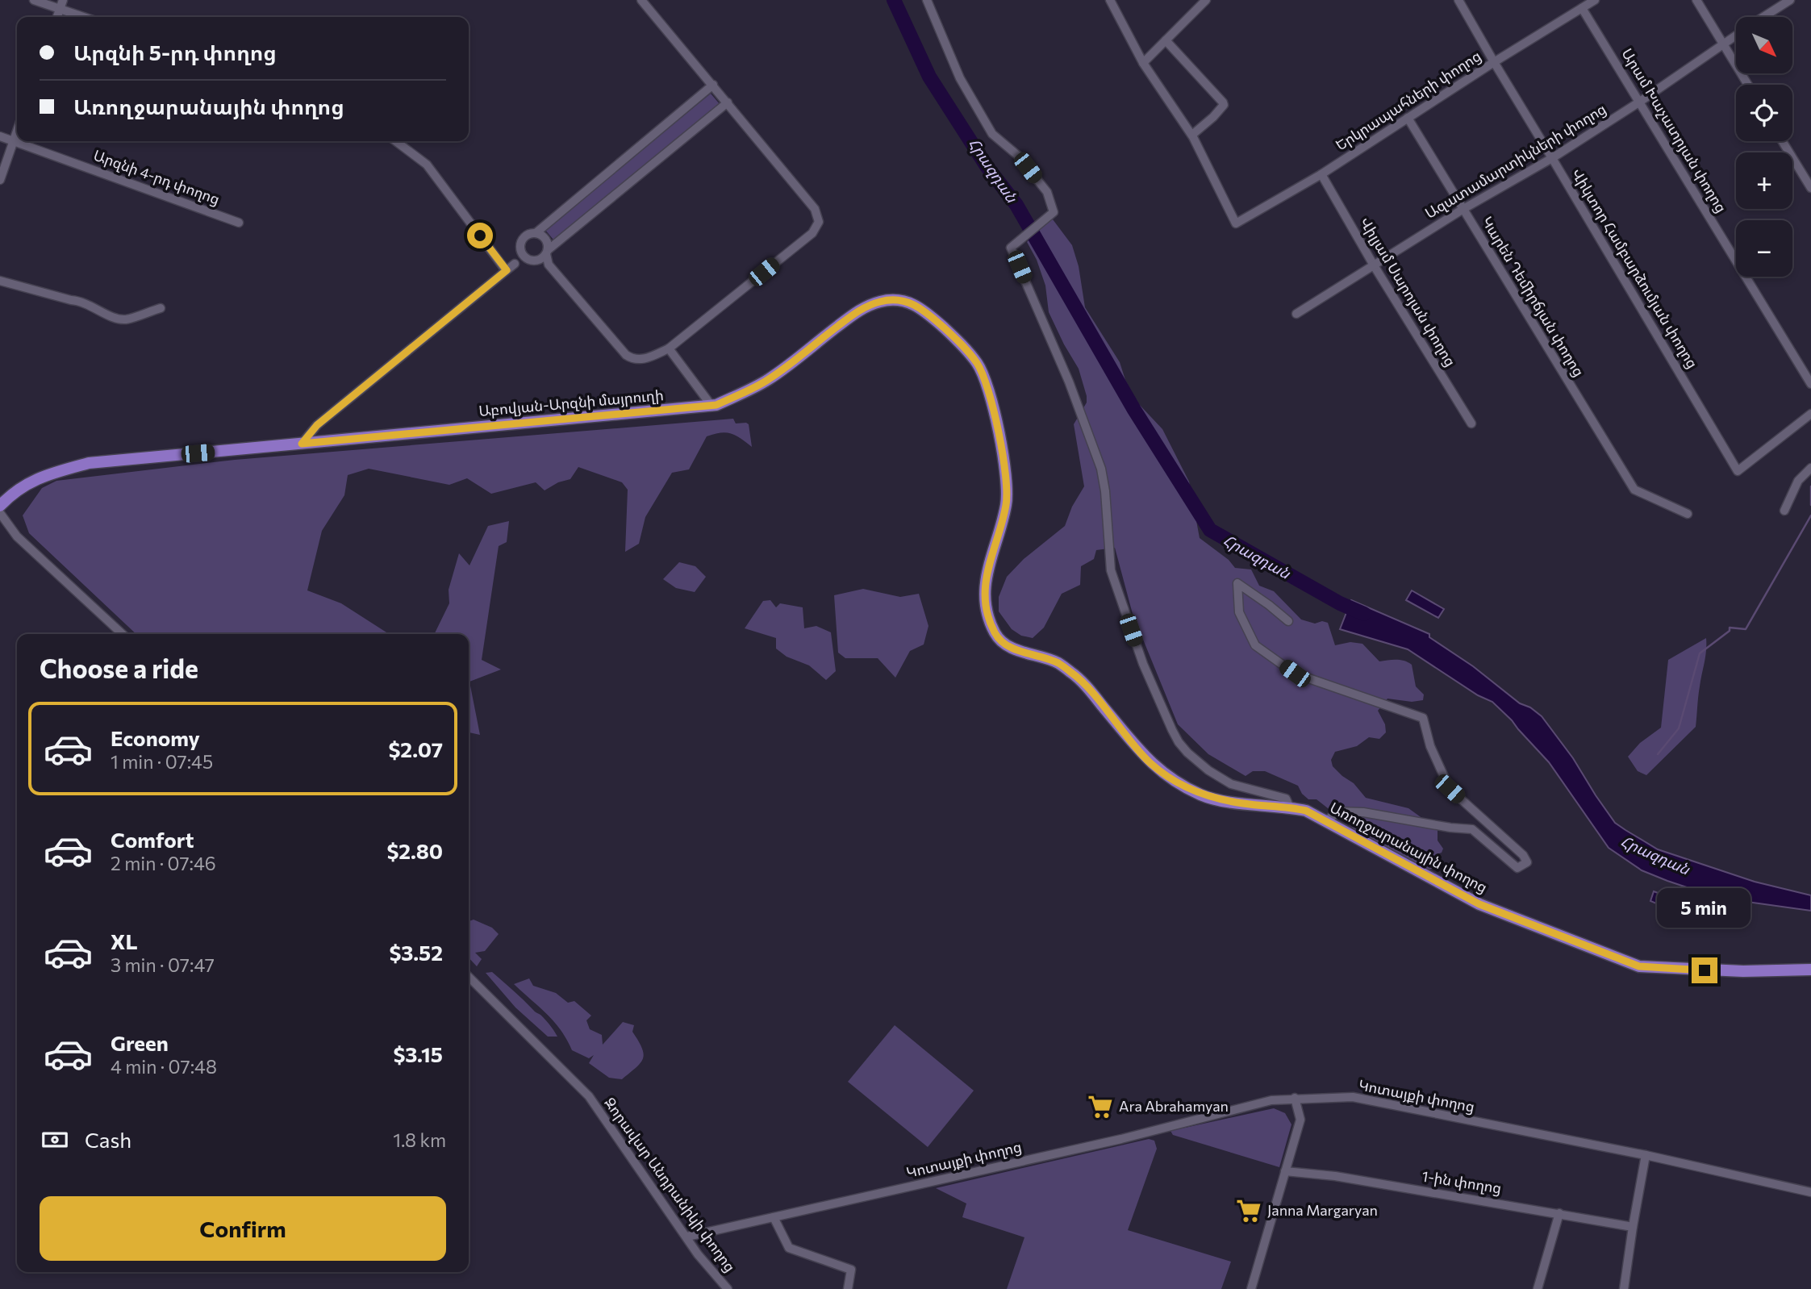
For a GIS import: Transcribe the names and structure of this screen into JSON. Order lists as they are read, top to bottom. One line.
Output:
{"streets":{"main road":["Աբովյան-Արզնի մայրուղի","Առողջարանային փողոց"],"street":["Երկրապահների փողոց","Արամ Խաչատրյան փողոց","Ազատամարտիկների փողոց","Արզնի 4-րդ փողոց","Վիկտոր Համբարձումյան փողոց","Վիլյամ Սարոյան փողոց","Կարեն Դեմիրճյան փողոց","Կոտայքի փողոց","1-ին փողոց","Զորավար Անդրանիկի փողոց"]},"crossings":[["Երկրապահների փողոց","Արամ Խաչատրյան փողոց"],["Երկրապահների փողոց","Վիկտոր Համբարձումյան փողոց"],["Երկրապահների փողոց","Վիլյամ Սարոյան փողոց"],["Երկրապահների փողոց","Կարեն Դեմիրճյան փողոց"],["Արամ Խաչատրյան փողոց","Ազատամարտիկների փողոց"],["Ազատամարտիկների փողոց","Վիկտոր Համբարձումյան փողոց"],["Ազատամարտիկների փողոց","Վիլյամ Սարոյան փողոց"],["Ազատամարտիկների փողոց","Կարեն Դեմիրճյան փողոց"],["Աբովյան-Արզնի մայրուղի","Առողջարանային փողոց"],["Կոտայքի փողոց","Զորավար Անդրանիկի փողոց"]],"water":["Հրազդան"],"places":{"supermarket":["Ara Abrahamyan","Janna Margaryan"]},"north":"bottom right","page":{"map_buttons":["+","−"],"banner":["Արզնի 5-րդ փողոց","Առողջարանային փողոց"],"heading":"Choose a ride","list":[{"name":"Economy","note":"1 min · 07:45","value":"$2.07"},{"name":"Comfort","note":"2 min · 07:46","value":"$2.80"},{"name":"XL","note":"3 min · 07:47","value":"$3.52"},{"name":"Green","note":"4 min · 07:48","value":"$3.15"}],"bubble":"5 min","pay":["Cash","1.8 km"],"buttons":"Confirm"}}
